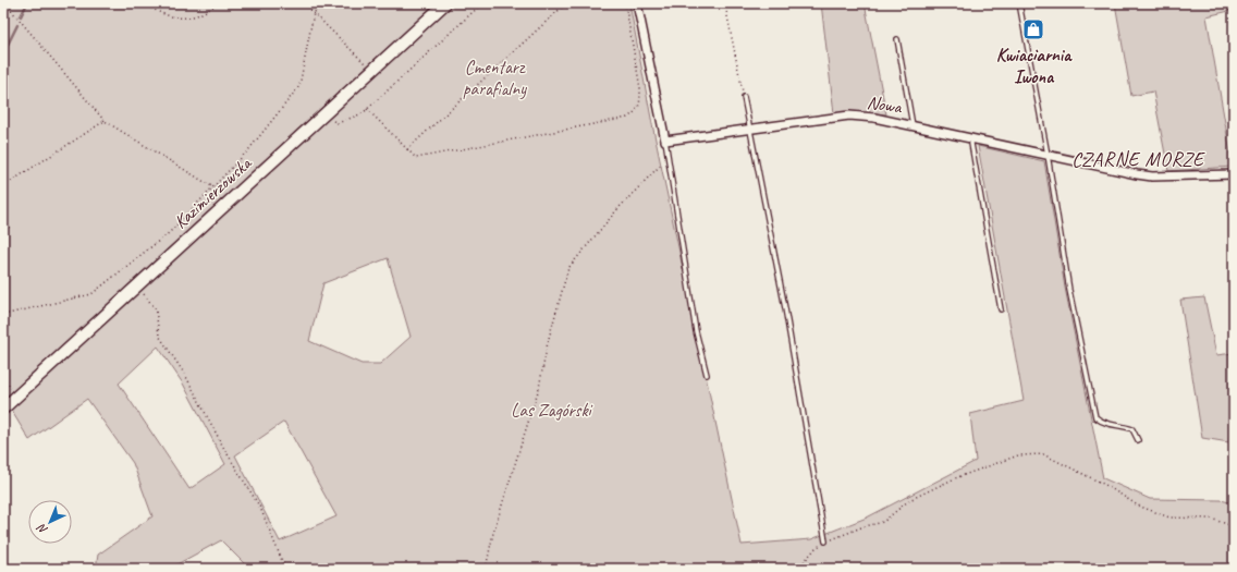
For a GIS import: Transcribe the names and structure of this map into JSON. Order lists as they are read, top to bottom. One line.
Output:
{"streets":{"street":["Nowa","Kazimierzowska"]},"districts":["CZARNE MORZE"],"parks":["Cmentarz parafialny","Las Zagórski"],"places":{"shop":["Kwiaciarnia Iwona"]},"north":"bottom left"}
